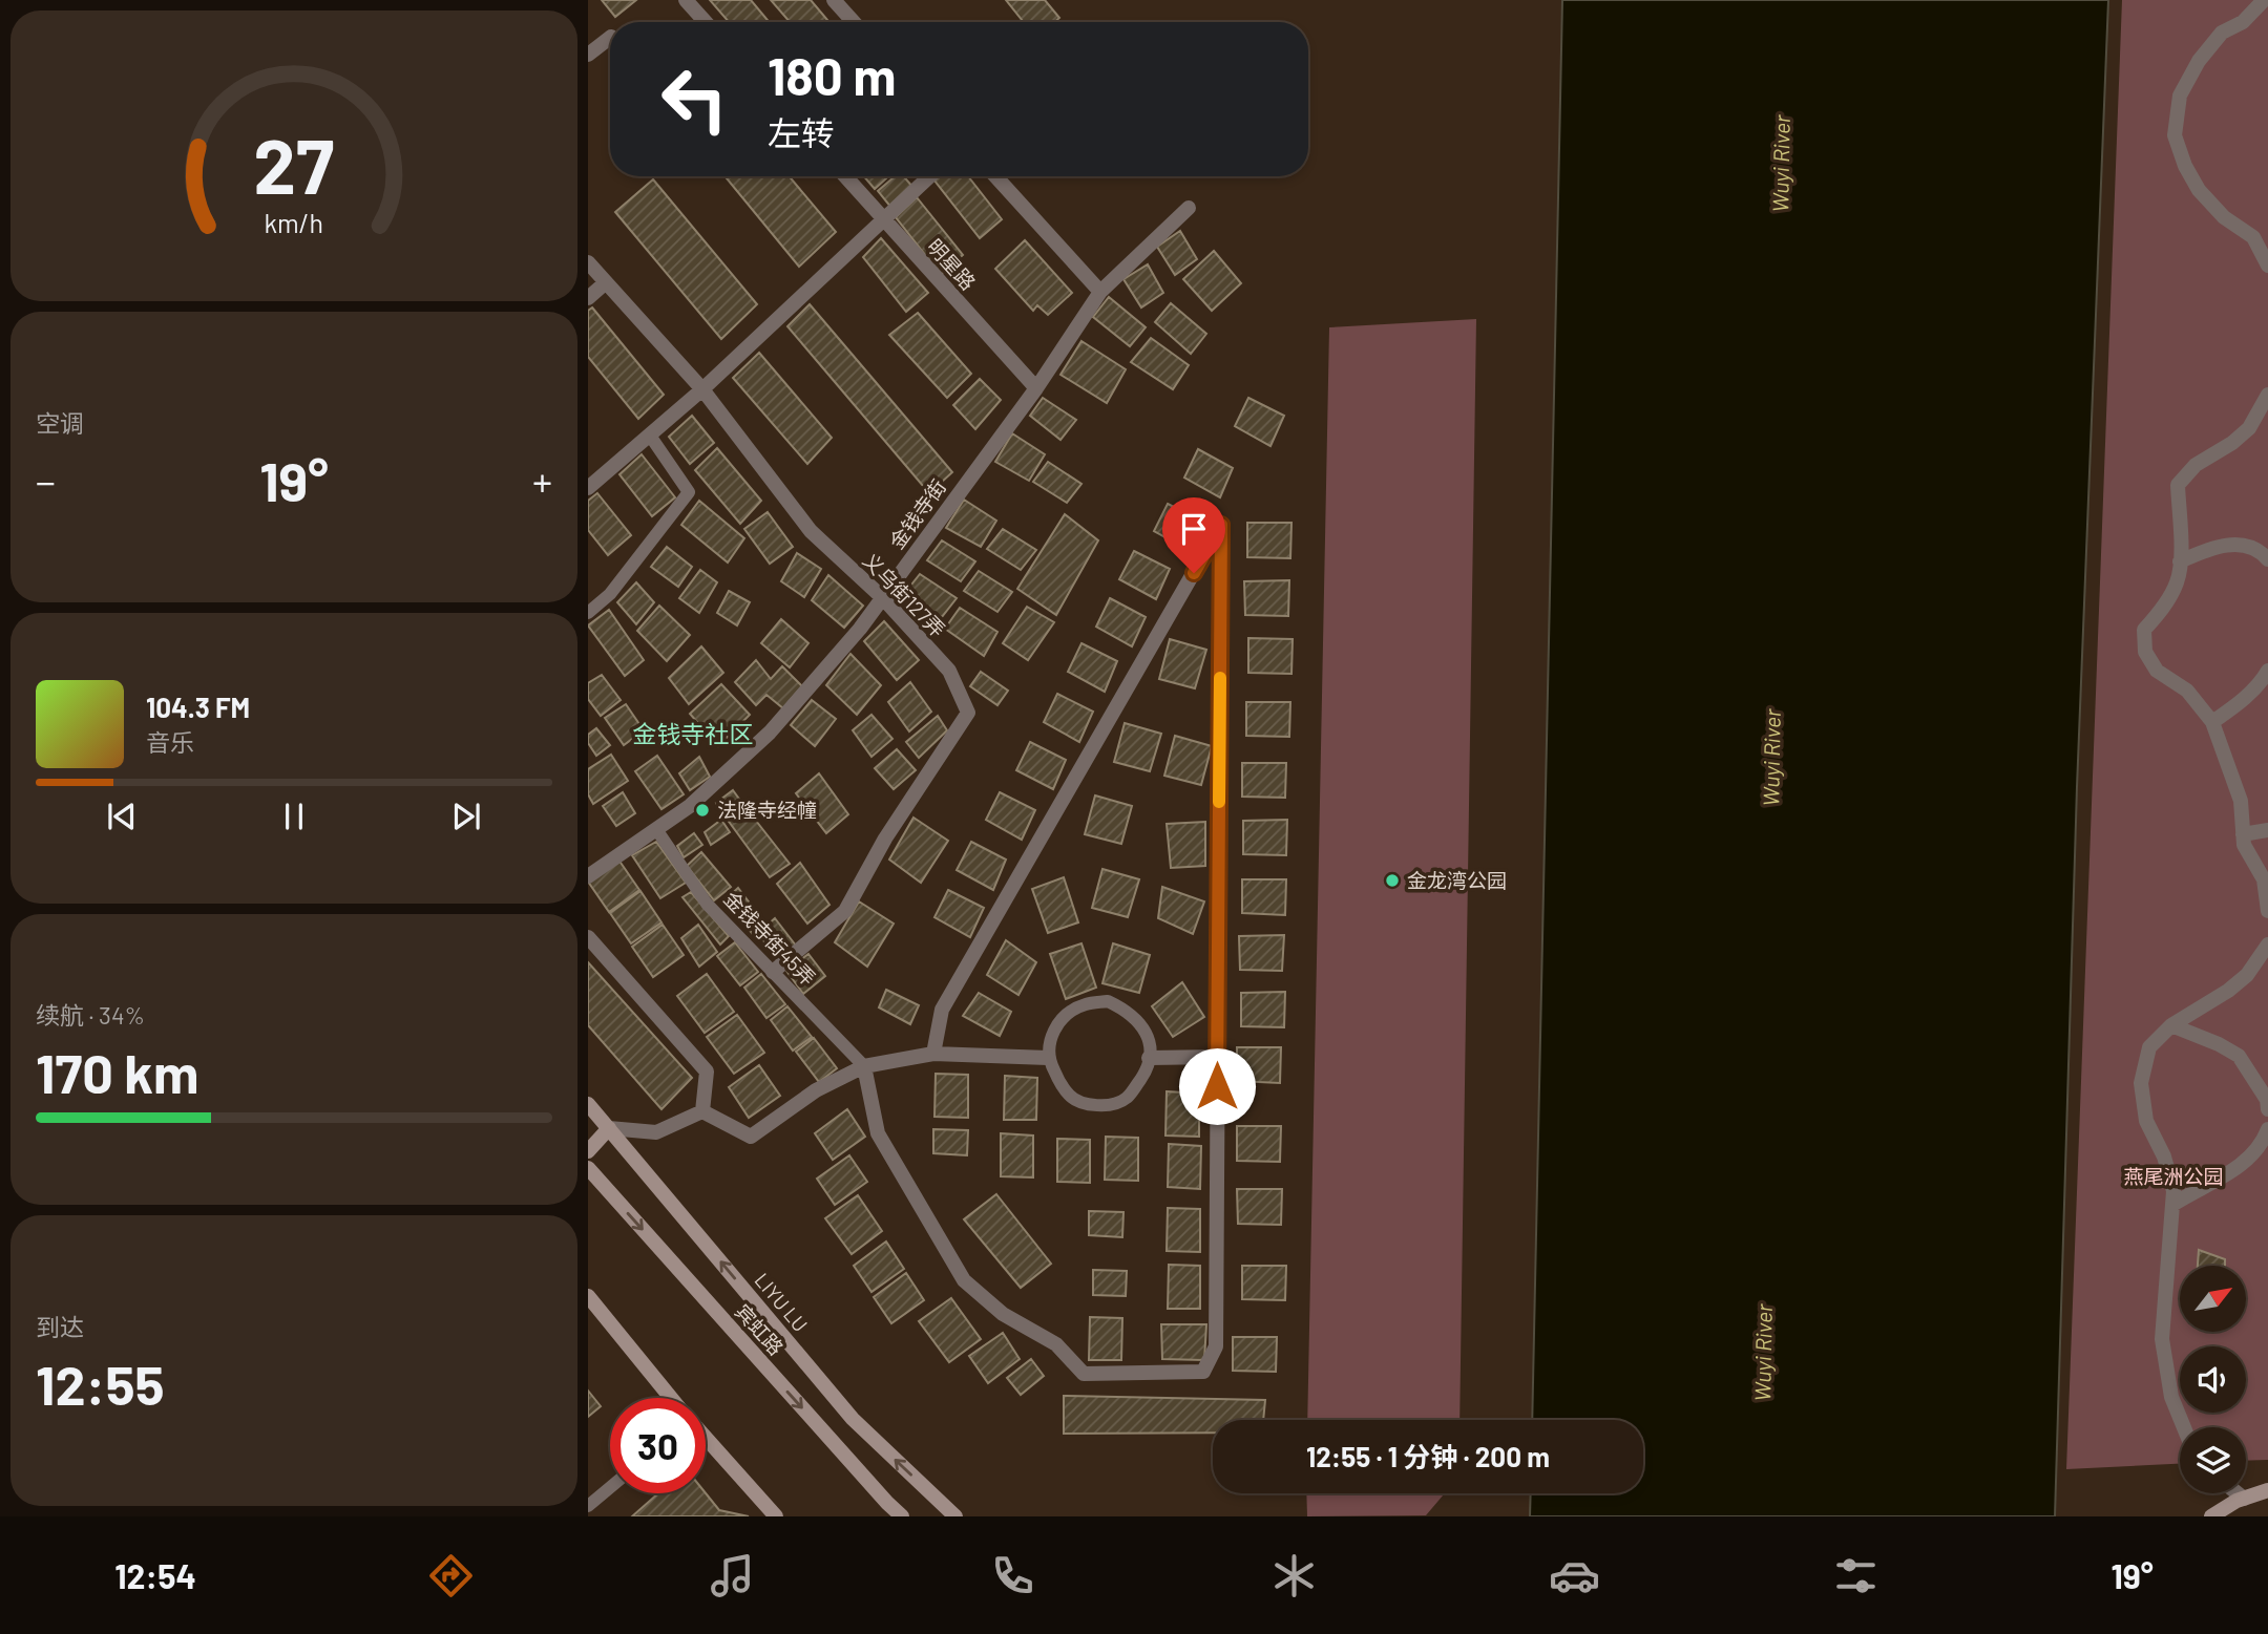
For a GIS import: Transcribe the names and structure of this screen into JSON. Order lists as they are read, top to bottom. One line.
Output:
{"streets":{"main road":["LIYU LU","宾虹路"],"street":["明星路","金钱寺街","义乌街127弄"],"lane":["金钱寺街45弄"]},"crossings":[["明星路","金钱寺街"],["金钱寺街","义乌街127弄"],["金钱寺街","金钱寺街45弄"],["义乌街127弄","金钱寺街45弄"]],"districts":["金钱寺社区"],"water":["Wuyi River"],"parks":["燕尾洲公园"],"places":["法隆寺经幢","金龙湾公园"],"north":"top right","page":{"turn":["180 m","左转"],"tile":["空调",["续航 · 34%","170 km"],["到达","12:55"]],"heat":["−","19°","+"],"song":["104.3 FM","音乐"],"limit":"30","trip":"12:55 · 1 分钟 · 200 m","tabs":["12:54","19°"],"gauge":["27","km/h"]}}
